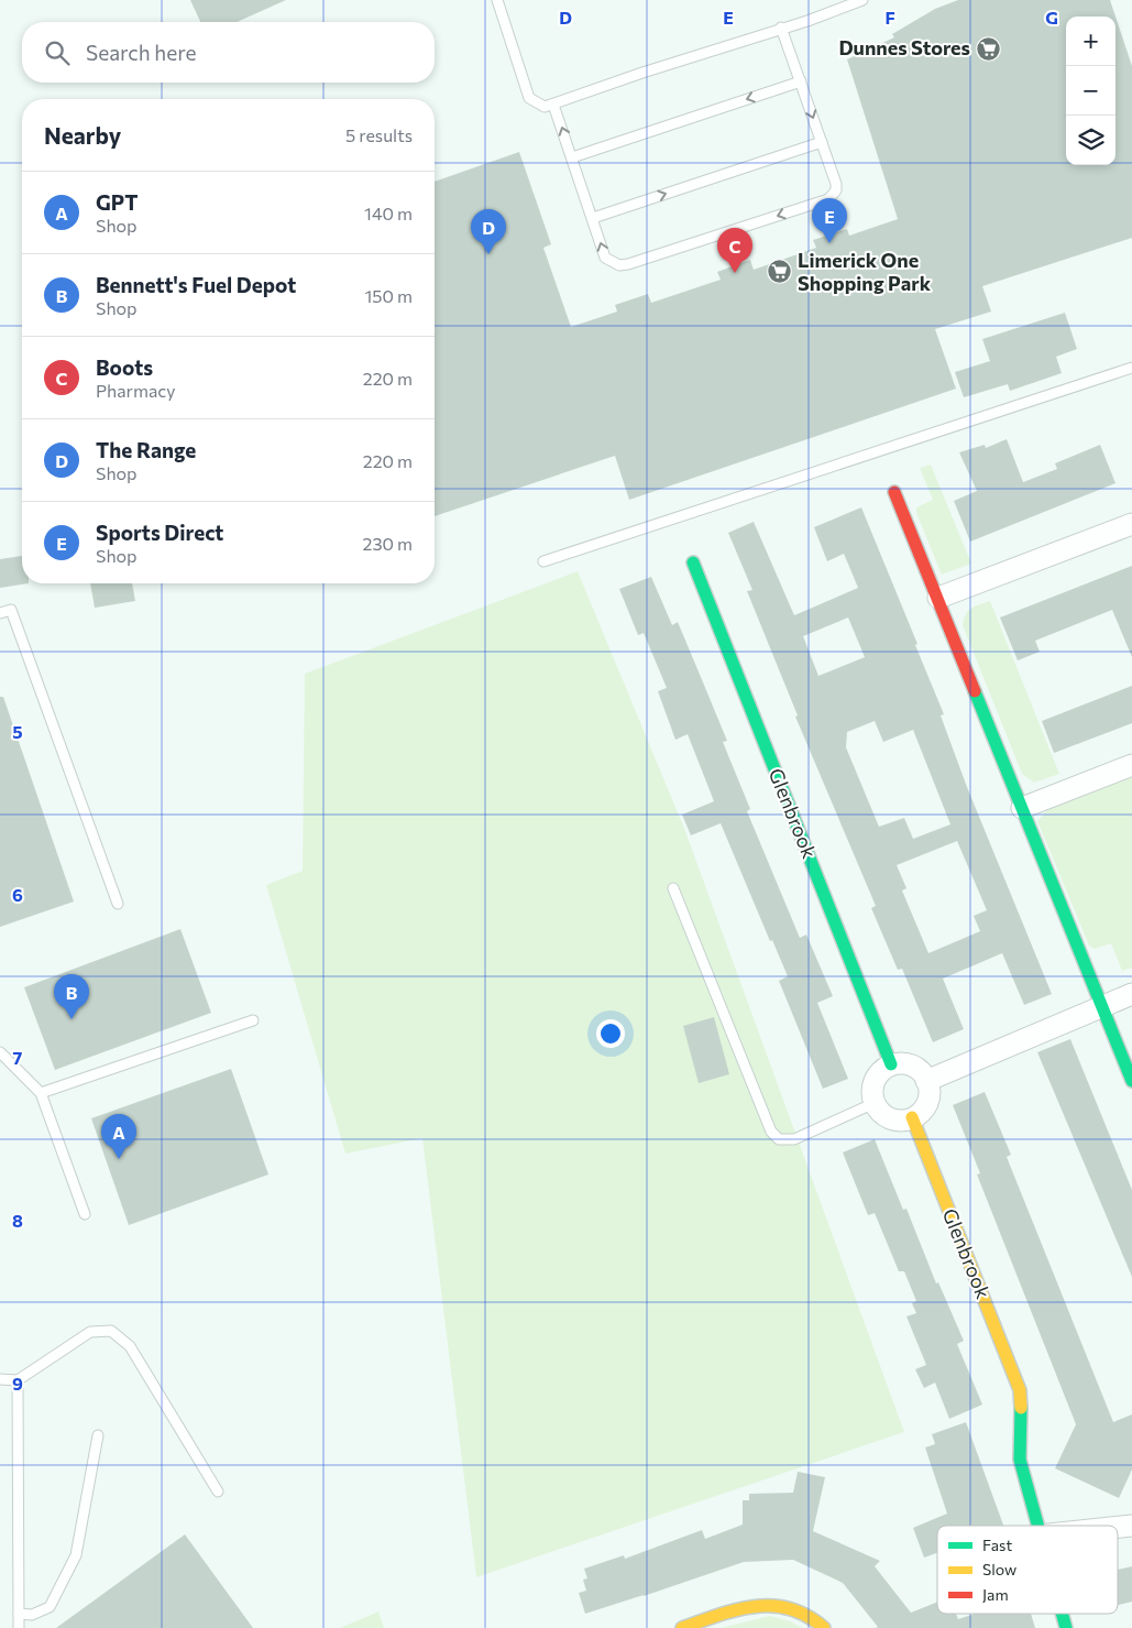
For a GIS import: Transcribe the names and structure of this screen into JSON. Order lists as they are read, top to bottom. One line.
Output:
{"streets":{"street":["Glenbrook"]},"places":{"supermarket":["Dunnes Stores","Limerick One Shopping Park"]},"legend":["Fast","Slow","Jam"],"page":{"map_buttons":["+","−"],"search":"Search here","heading":["Nearby","5 results"],"list":[{"mark":"A","name":"GPT","note":"Shop","value":"140 m"},{"mark":"B","name":"Bennett's Fuel Depot","note":"Shop","value":"150 m"},{"mark":"C","name":"Boots","note":"Pharmacy","value":"220 m"},{"mark":"D","name":"The Range","note":"Shop","value":"220 m"},{"mark":"E","name":"Sports Direct","note":"Shop","value":"230 m"}],"pins":["E","D","C","B","A"]},"grid":{"columns":["D","E","F","G"],"rows":["5","6","7","8","9"]}}
